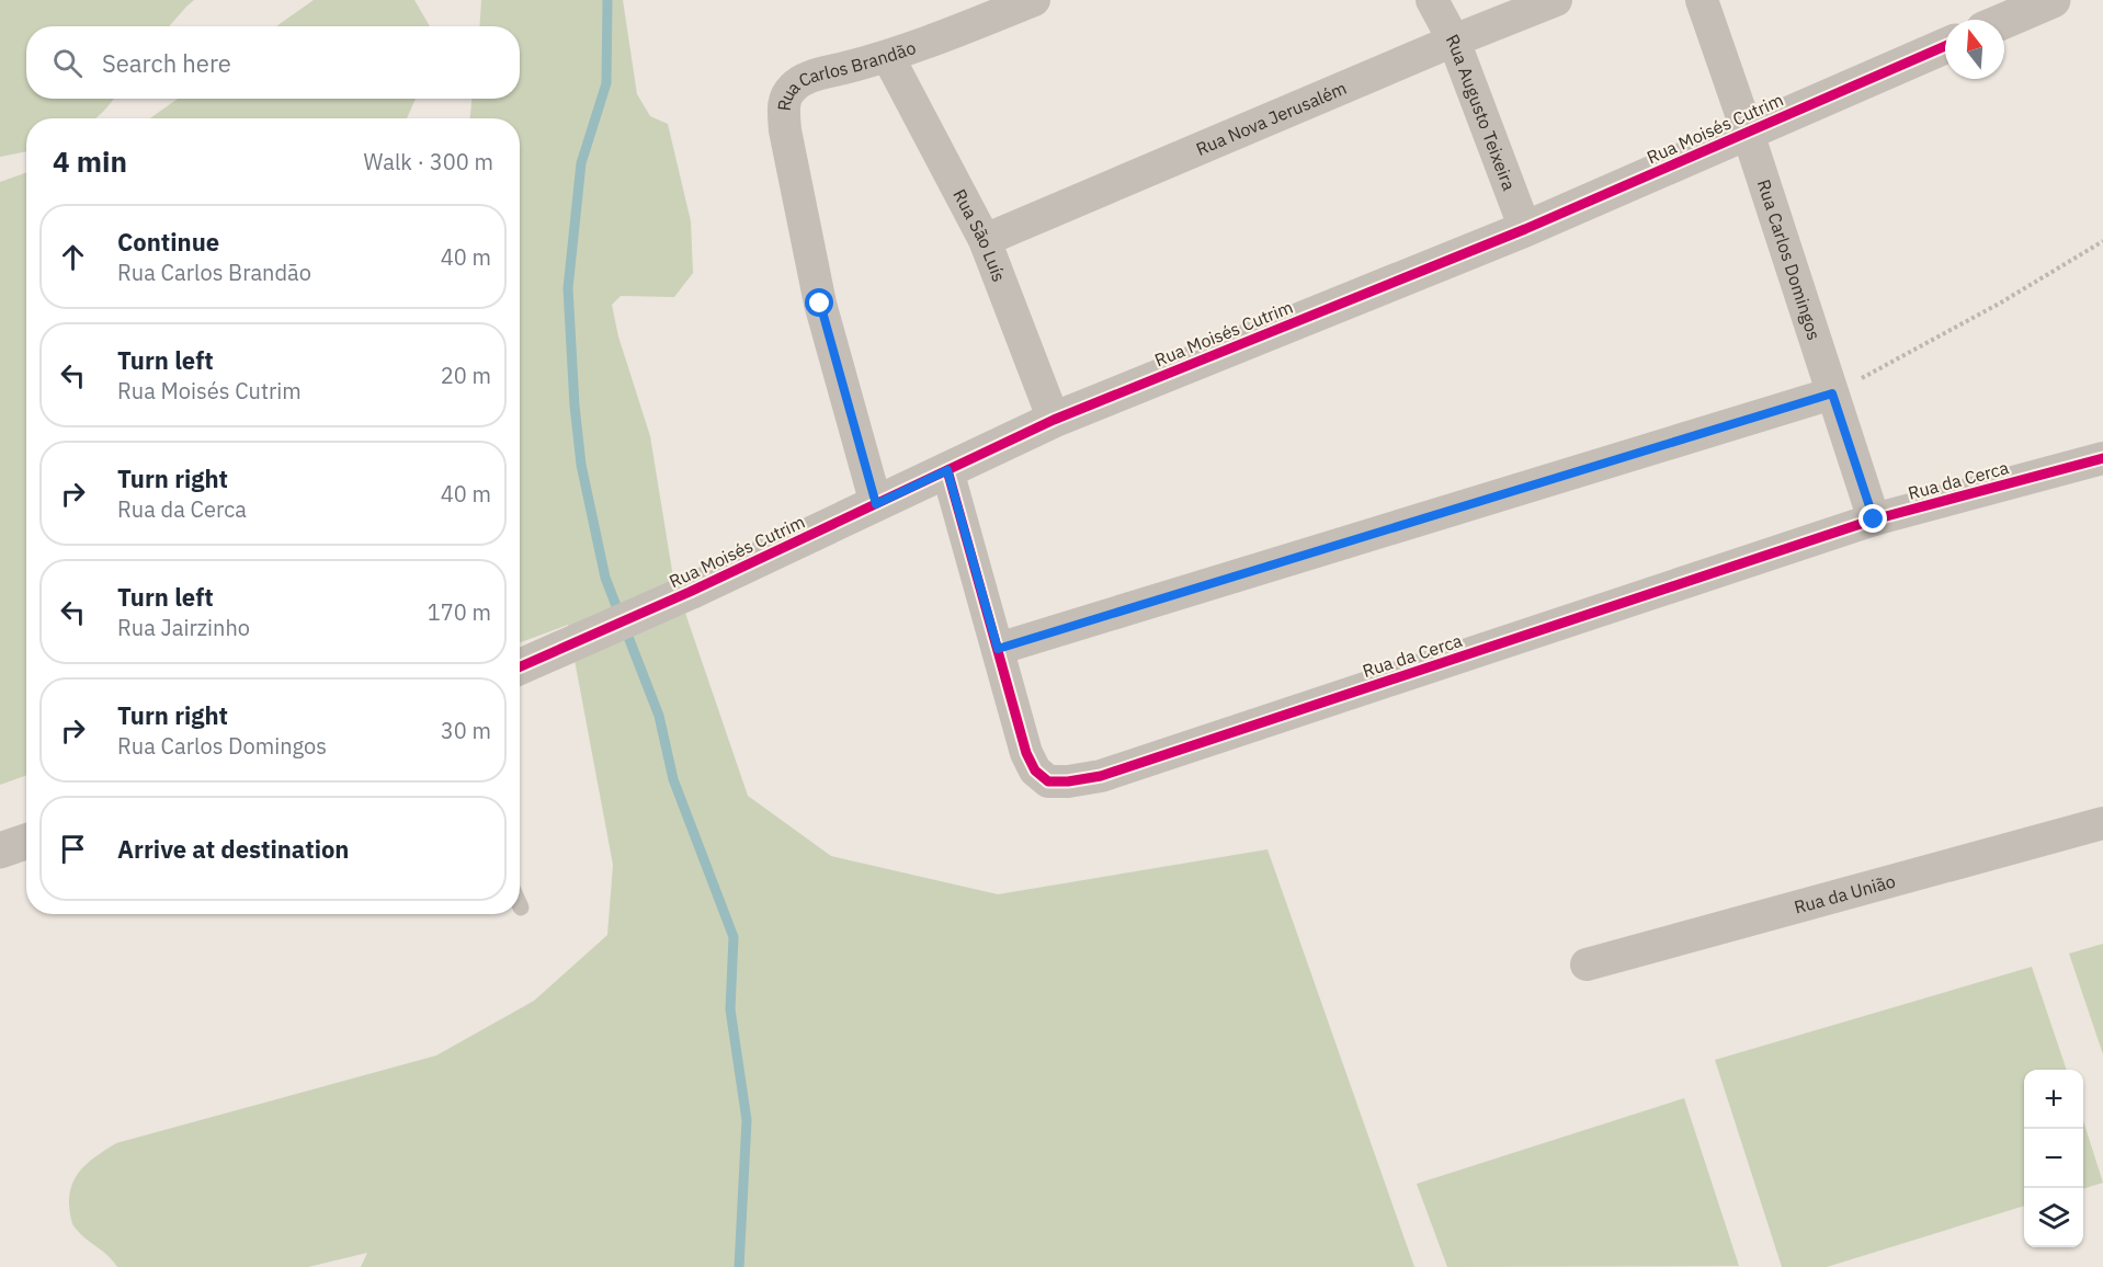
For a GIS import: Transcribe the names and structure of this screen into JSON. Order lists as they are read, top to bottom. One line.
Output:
{"streets":{"street":["Rua Carlos Brandão","Rua Augusto Teixeira","Rua Nova Jerusalém","Rua Moisés Cutrim","Rua São Luís","Rua Carlos Domingos","Rua da Cerca","Rua da União"]},"crossings":[["Rua Carlos Brandão","Rua Moisés Cutrim"],["Rua Carlos Brandão","Rua São Luís"],["Rua Augusto Teixeira","Rua Nova Jerusalém"],["Rua Augusto Teixeira","Rua Moisés Cutrim"],["Rua Nova Jerusalém","Rua São Luís"],["Rua Moisés Cutrim","Rua São Luís"],["Rua Moisés Cutrim","Rua Carlos Domingos"],["Rua Moisés Cutrim","Rua da Cerca"],["Rua Carlos Domingos","Rua da Cerca"]],"north":"top","page":{"search":"Search here","heading":["4 min","Walk · 300 m"],"list":[["Continue","Rua Carlos Brandão","40 m"],["Turn left","Rua Moisés Cutrim","20 m"],["Turn right","Rua da Cerca","40 m"],["Turn left","Rua Jairzinho","170 m"],["Turn right","Rua Carlos Domingos","30 m"],"Arrive at destination"],"map_buttons":["+","−"]}}
